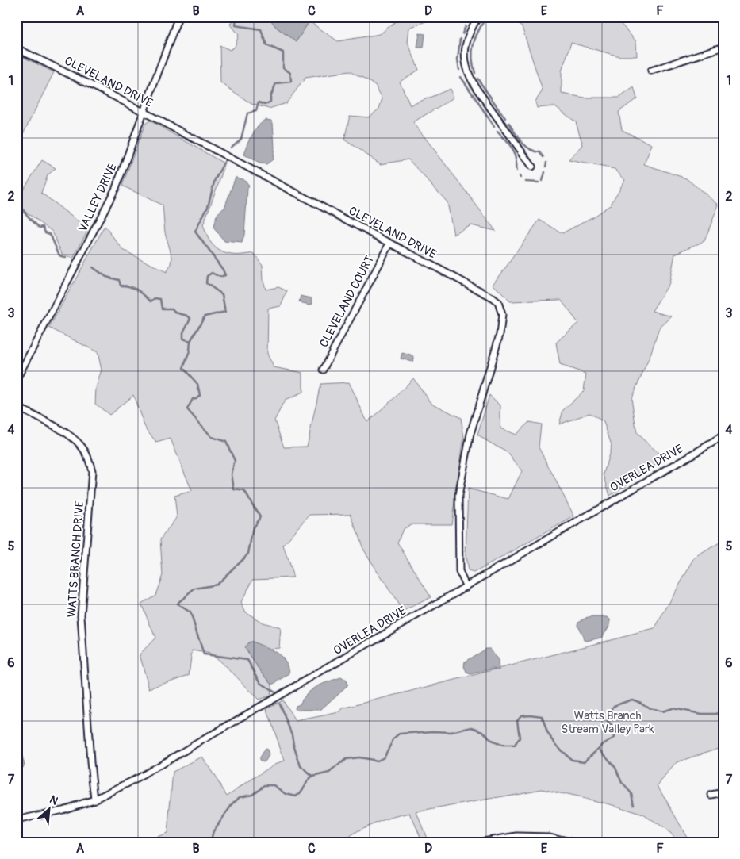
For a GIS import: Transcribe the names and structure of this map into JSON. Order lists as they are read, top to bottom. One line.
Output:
{"streets":{"street":["CLEVELAND DRIVE","VALLEY DRIVE","CLEVELAND COURT","OVERLEA DRIVE","WATTS BRANCH DRIVE"]},"crossings":[["CLEVELAND DRIVE","VALLEY DRIVE"],["CLEVELAND DRIVE","CLEVELAND COURT"],["CLEVELAND DRIVE","OVERLEA DRIVE"],["OVERLEA DRIVE","WATTS BRANCH DRIVE"]],"parks":["Watts Branch Stream Valley Park"],"north":"top right","grid":{"columns":["A","B","C","D","E","F"],"rows":["1","2","3","4","5","6","7"]}}
